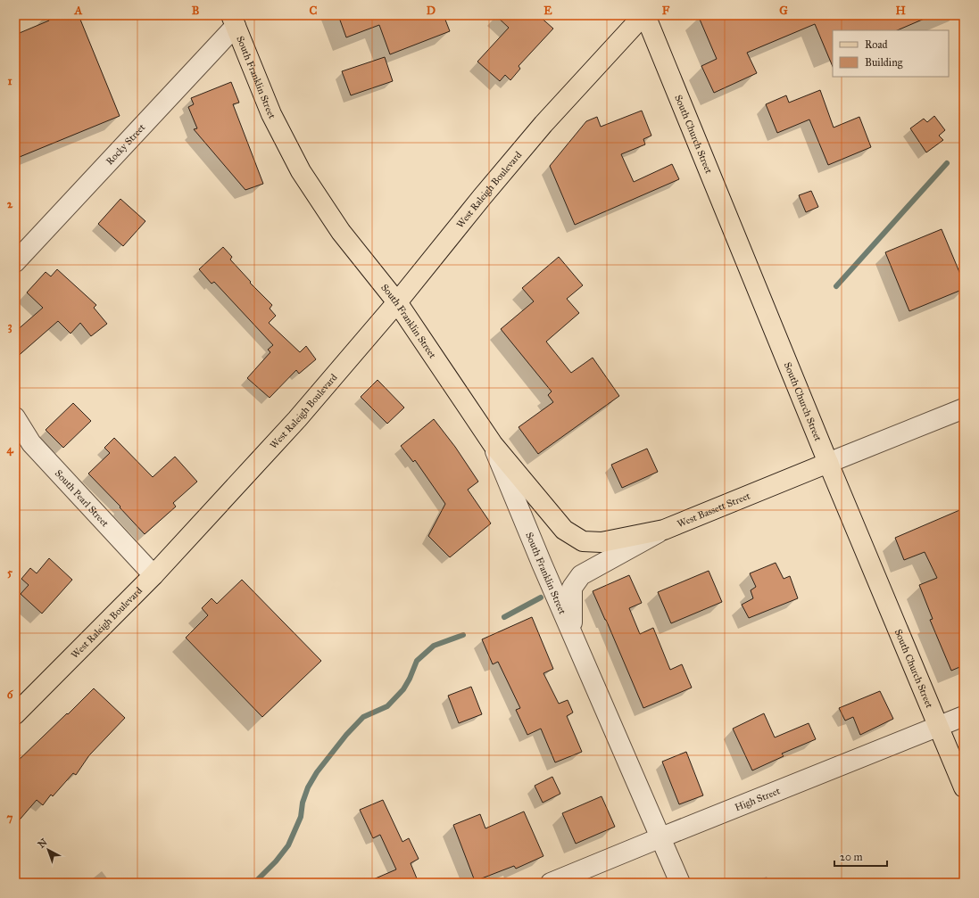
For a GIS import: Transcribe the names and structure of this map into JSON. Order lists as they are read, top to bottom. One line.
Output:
{"streets":{"main road":["South Franklin Street","South Church Street","West Raleigh Boulevard","West Bassett Street"],"street":["Rocky Street","South Pearl Street","High Street"]},"crossings":[["South Franklin Street","Rocky Street"],["South Franklin Street","West Raleigh Boulevard"],["South Franklin Street","West Bassett Street"],["South Franklin Street","High Street"],["South Church Street","West Raleigh Boulevard"],["South Church Street","West Bassett Street"],["South Church Street","High Street"],["West Raleigh Boulevard","South Pearl Street"]],"legend":["Road","Building"],"scale_bar":"20 m","north":"top left","grid":{"columns":["A","B","C","D","E","F","G","H"],"rows":["1","2","3","4","5","6","7"]}}
